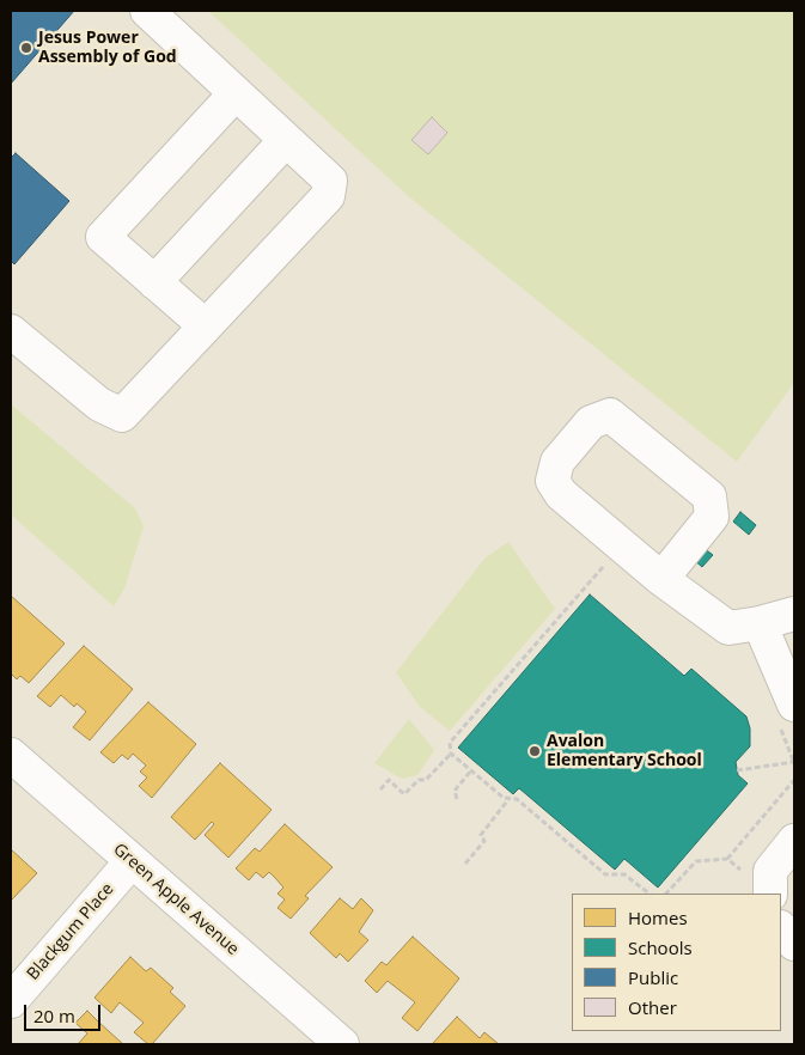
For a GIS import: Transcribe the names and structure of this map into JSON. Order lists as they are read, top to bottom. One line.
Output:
{"streets":{"street":["Green Apple Avenue","Blackgum Place"]},"crossings":[["Green Apple Avenue","Blackgum Place"]],"places":["Jesus Power Assembly of God","Avalon Elementary School"],"legend":["Homes","Schools","Public","Other"],"scale_bar":"20 m"}
